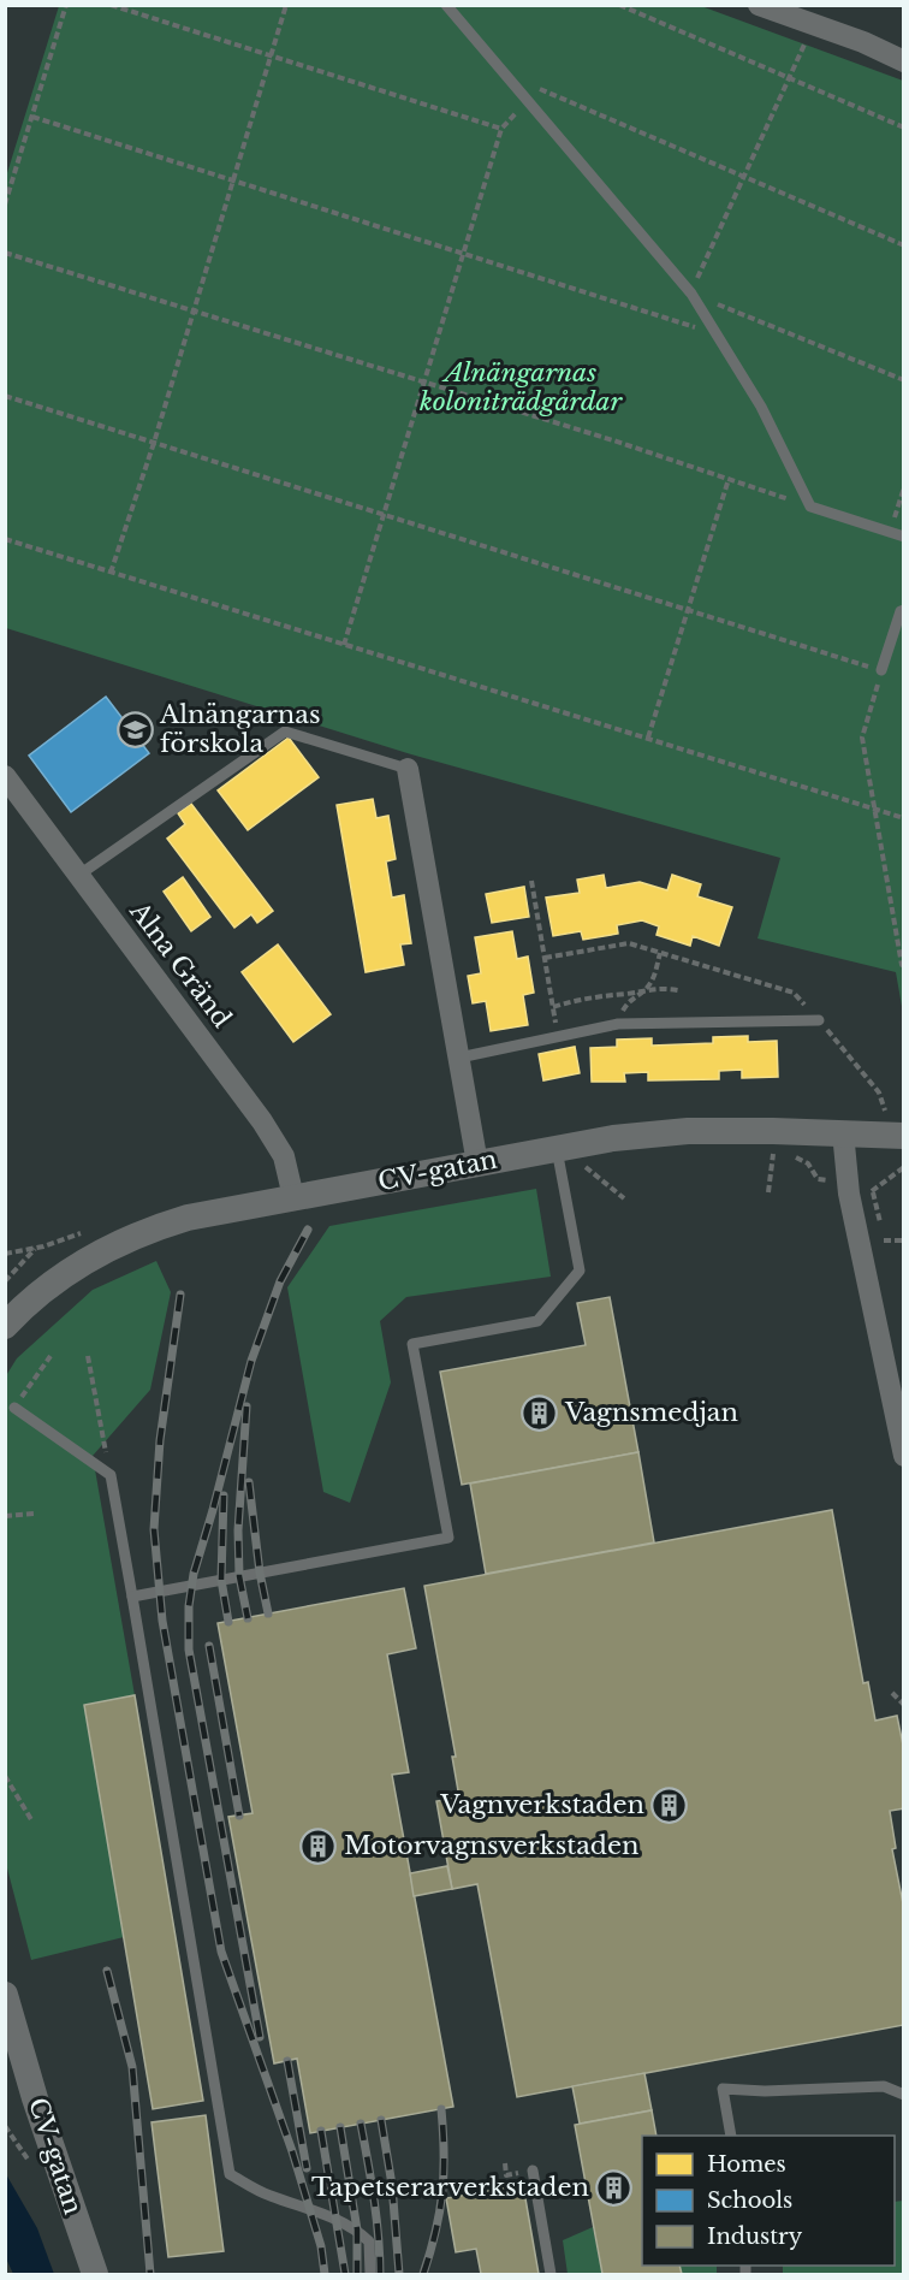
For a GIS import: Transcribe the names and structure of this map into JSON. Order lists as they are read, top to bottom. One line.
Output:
{"streets":{"street":["Alna Gränd","CV-gatan"]},"crossings":[["Alna Gränd","CV-gatan"]],"parks":["Alnängarnas koloniträdgårdar"],"places":{"school or university":["Alnängarnas förskola"],"building":["Vagnsmedjan","Vagnverkstaden","Motorvagnsverkstaden","Tapetserarverkstaden"]},"legend":["Homes","Schools","Industry"]}
